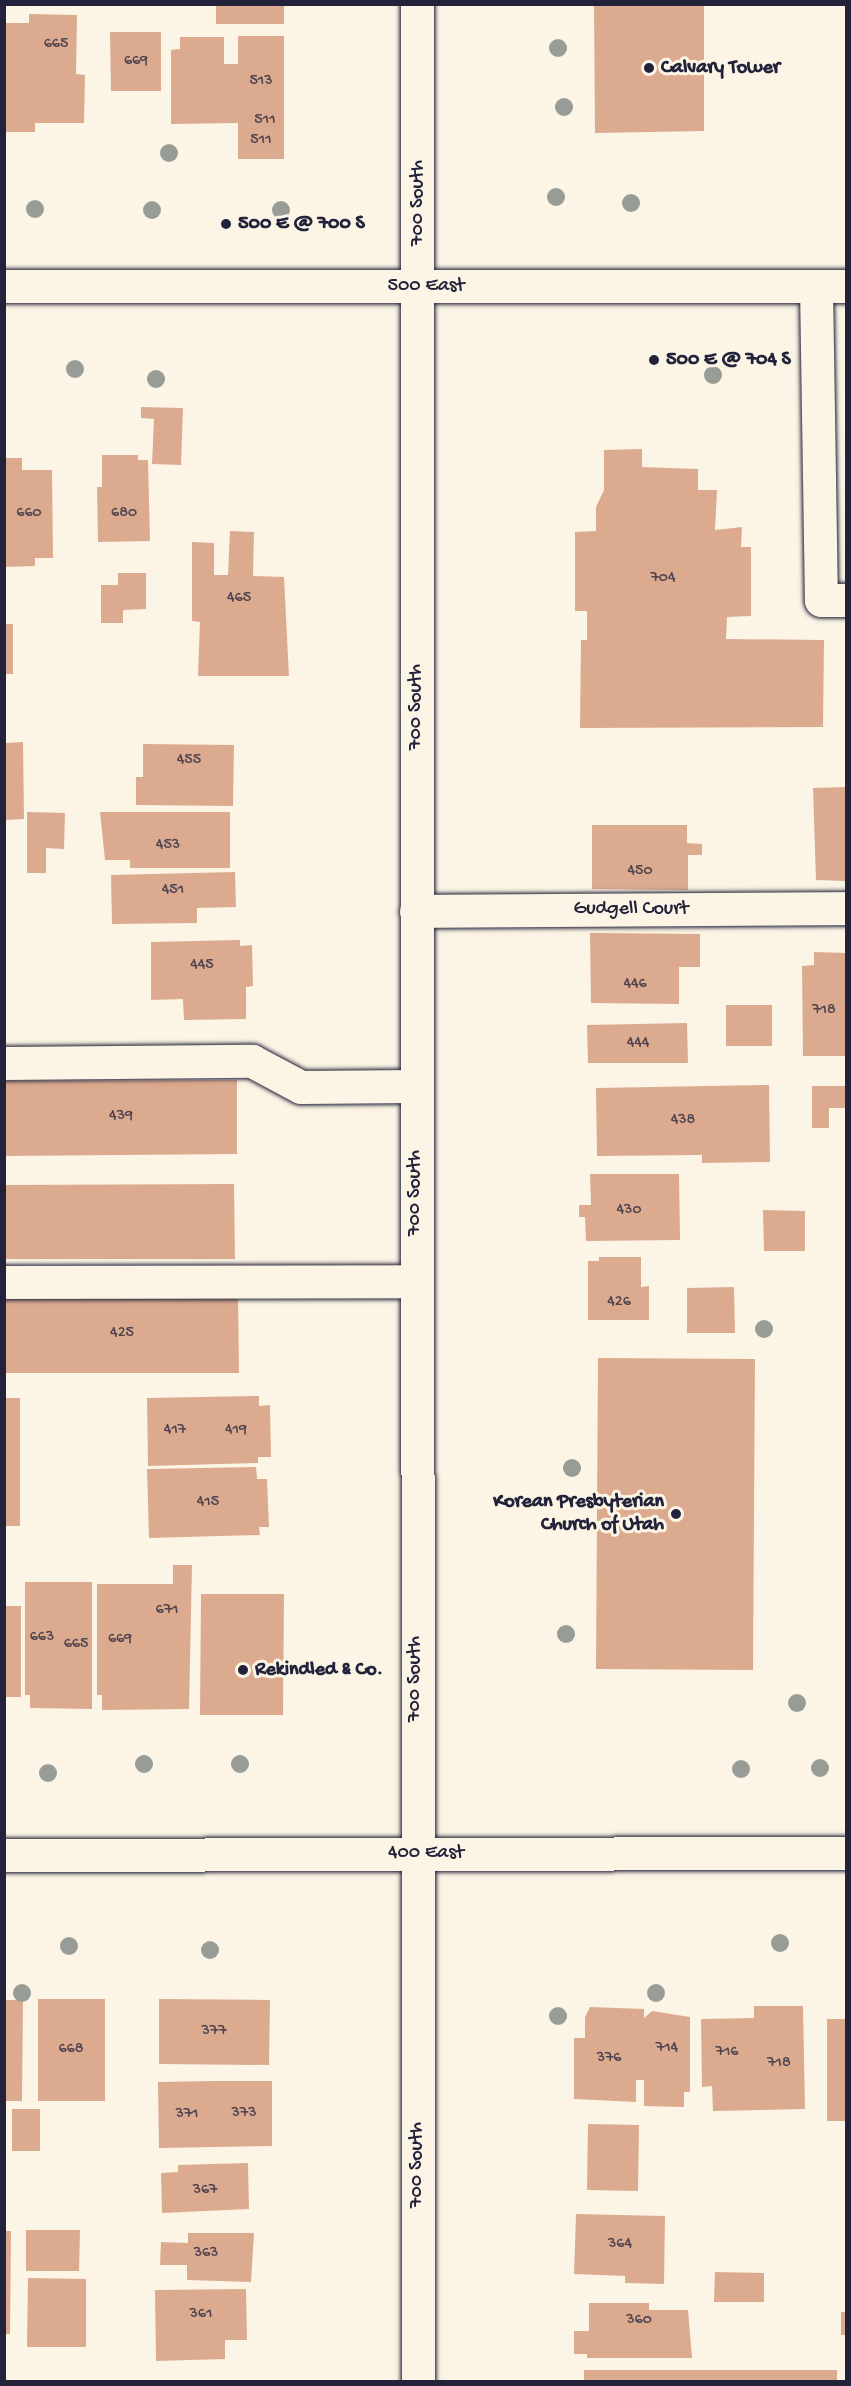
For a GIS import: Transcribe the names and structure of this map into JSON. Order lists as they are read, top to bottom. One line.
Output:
{"streets":{"street":["700 South","500 East","Gudgell Court","400 East"]},"crossings":[["700 South","500 East"],["700 South","Gudgell Court"],["700 South","400 East"]],"places":["Calvary Tower","500 E @ 700 S","500 E @ 704 S","Korean Presbyterian Church of Utah","Rekindled & Co."],"house_numbers":["665","669","513","511","511","660","680","704","465","455","453","450","451","445","446","718","444","439","438","430","426","425","417","419","415","671","663","669","665","377","714","668","716","376","718","373","371","367","364","363","361","360"]}
